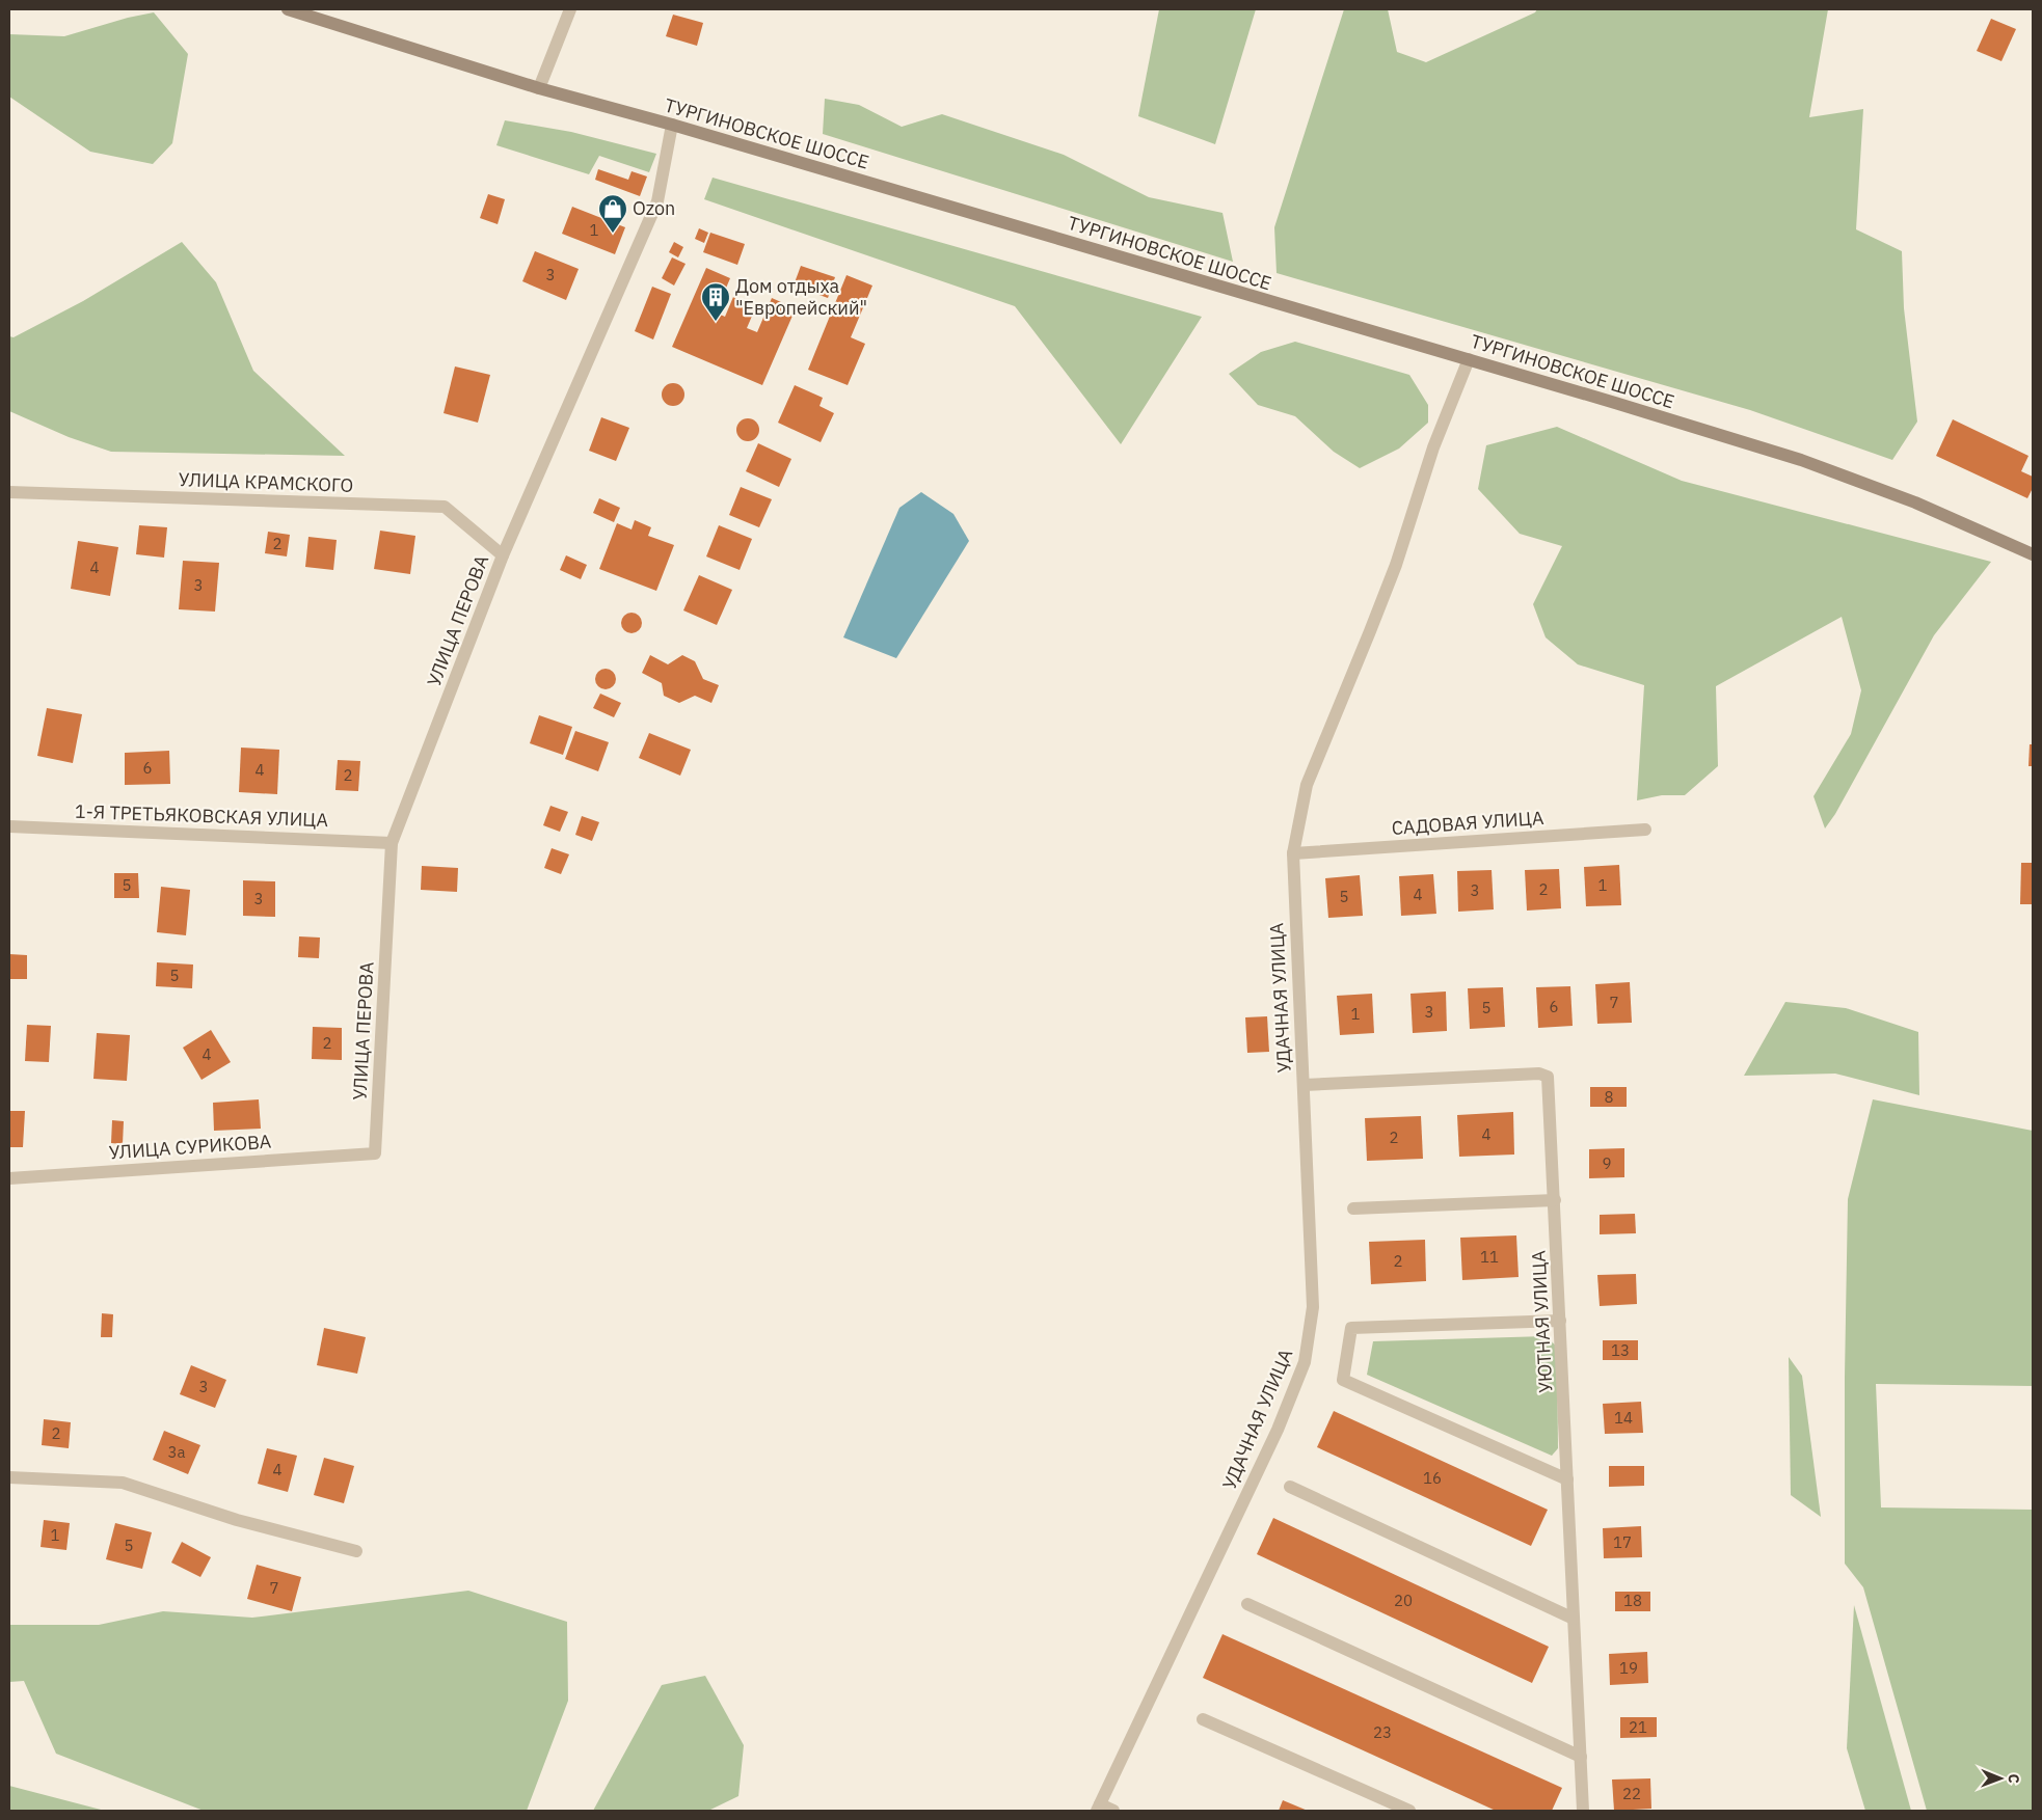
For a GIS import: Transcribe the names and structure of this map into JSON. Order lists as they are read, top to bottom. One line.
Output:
{"streets":{"main road":["ТУРГИНОВСКОЕ ШОССЕ"],"street":["УЛИЦА КРАМСКОГО","УЛИЦА ПЕРОВА","1-Я ТРЕТЬЯКОВСКАЯ УЛИЦА","САДОВАЯ УЛИЦА","УДАЧНАЯ УЛИЦА","УЛИЦА СУРИКОВА","УЮТНАЯ УЛИЦА"]},"crossings":[["ТУРГИНОВСКОЕ ШОССЕ","УЛИЦА ПЕРОВА"],["ТУРГИНОВСКОЕ ШОССЕ","УДАЧНАЯ УЛИЦА"],["УЛИЦА КРАМСКОГО","УЛИЦА ПЕРОВА"],["УЛИЦА ПЕРОВА","1-Я ТРЕТЬЯКОВСКАЯ УЛИЦА"],["УЛИЦА ПЕРОВА","УЛИЦА СУРИКОВА"],["САДОВАЯ УЛИЦА","УДАЧНАЯ УЛИЦА"],["УДАЧНАЯ УЛИЦА","УЮТНАЯ УЛИЦА"]],"places":{"shop":["Ozon"],"building":["Дом отдыха \"Европейский\""]},"house_numbers":["1","3","2","4","3","6","4","2","5","1","2","3","4","5","3","5","7","6","5","3","1","2","4","8","4","2","9","11","2","13","3","14","2","3а","4","16","1","17","5","7","20","18","19","21","23","22"],"north":"right"}
